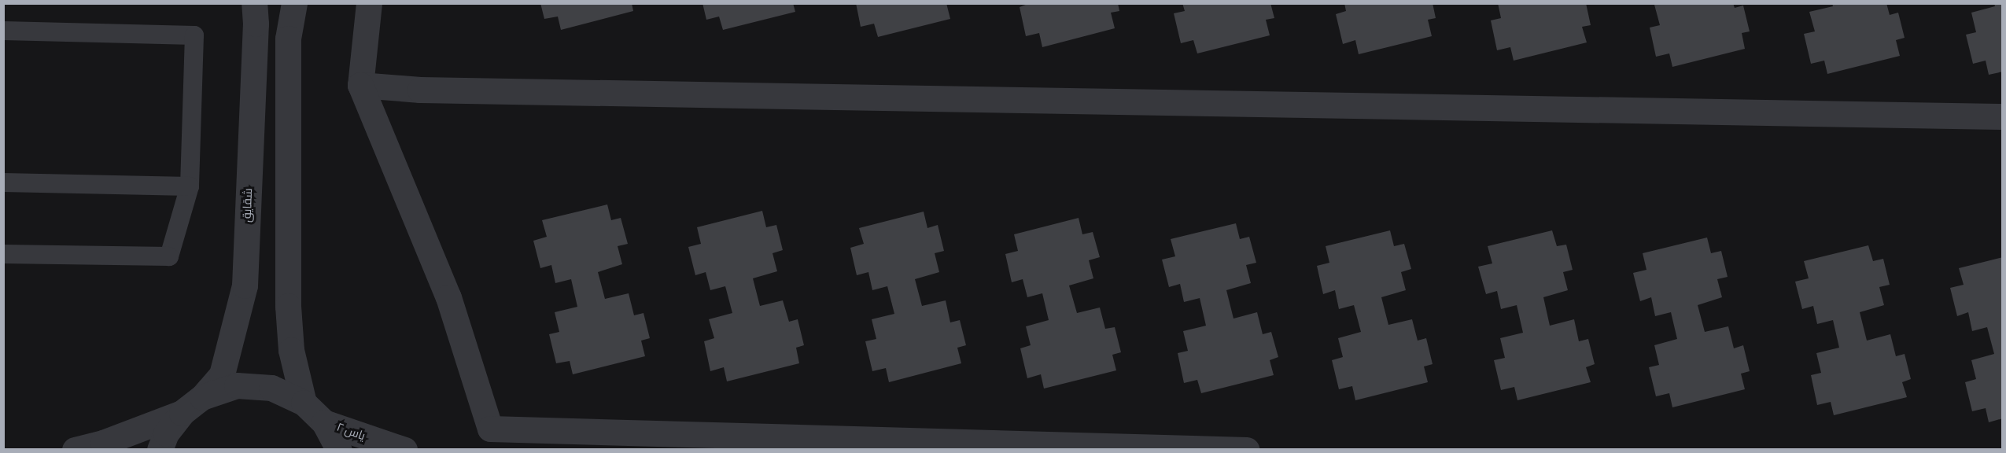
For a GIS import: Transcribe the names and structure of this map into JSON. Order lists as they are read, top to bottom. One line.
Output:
{"streets":{"street":["شقایق","یاس ۲"]}}
